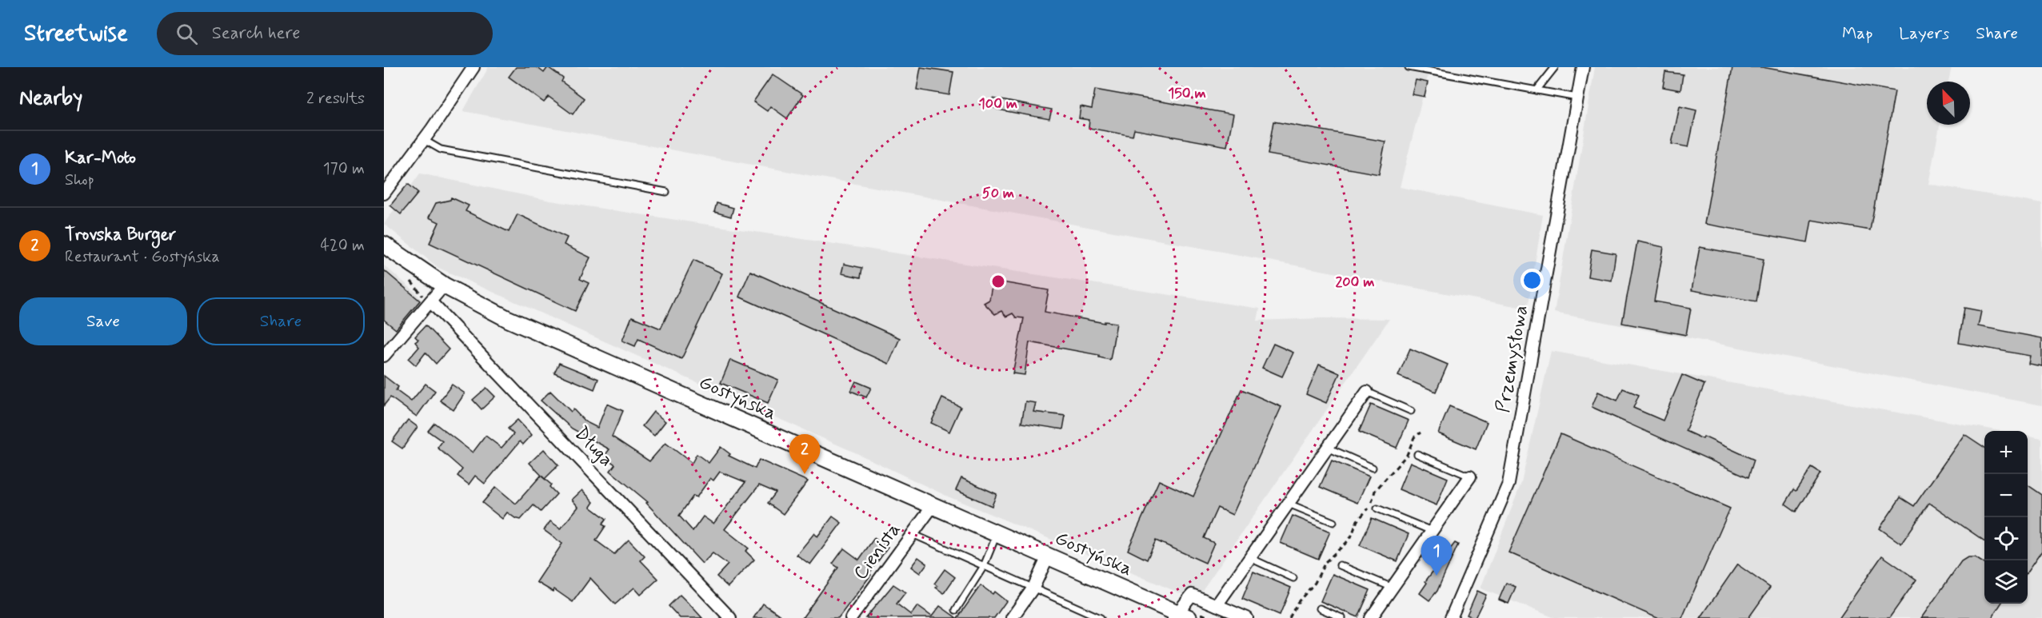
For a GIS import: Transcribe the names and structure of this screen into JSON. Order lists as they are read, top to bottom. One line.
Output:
{"streets":{"main road":["Gostyńska"],"street":["Przemysłowa","Długa","Cienista"]},"crossings":[["Gostyńska","Cienista"]],"north":"top left","page":{"header":"Streetwise","search":"Search here","nav":["Map","Layers","Share"],"heading":["Nearby","2 results"],"list":[{"mark":"1","name":"Kar-Moto","note":"Shop","value":"170 m"},{"mark":"2","name":"Trovska Burger","note":"Restaurant · Gostyńska","value":"420 m"}],"buttons":["Save","Share"],"map_buttons":["+","−"],"pins":["2","1"]},"rings":["150 m","100 m","50 m","200 m"]}
